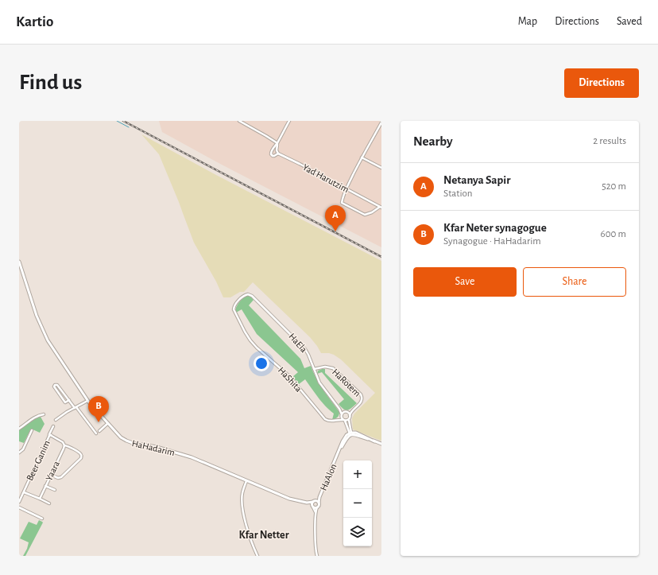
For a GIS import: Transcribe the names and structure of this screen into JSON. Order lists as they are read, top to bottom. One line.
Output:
{"streets":{"main road":["HaHadarim","HaAlon"],"street":["Yad Harutzim","HaEla","HaShita","HaRotem","Beer Ganim","Yaara"]},"crossings":[["HaEla","HaShita"],["HaEla","HaRotem"],["HaShita","HaRotem"],["HaHadarim","HaAlon"]],"districts":["Kfar Netter"],"page":{"header":"Kartio","nav":["Map","Directions","Saved"],"buttons":["Directions",["Save","Share"]],"title":"Find us","heading":["Nearby","2 results"],"list":[{"mark":"A","name":"Netanya Sapir","note":"Station","value":"520 m"},{"mark":"B","name":"Kfar Neter synagogue","note":"Synagogue · HaHadarim","value":"600 m"}],"pins":["A","B"],"map_buttons":["+","−"]}}
